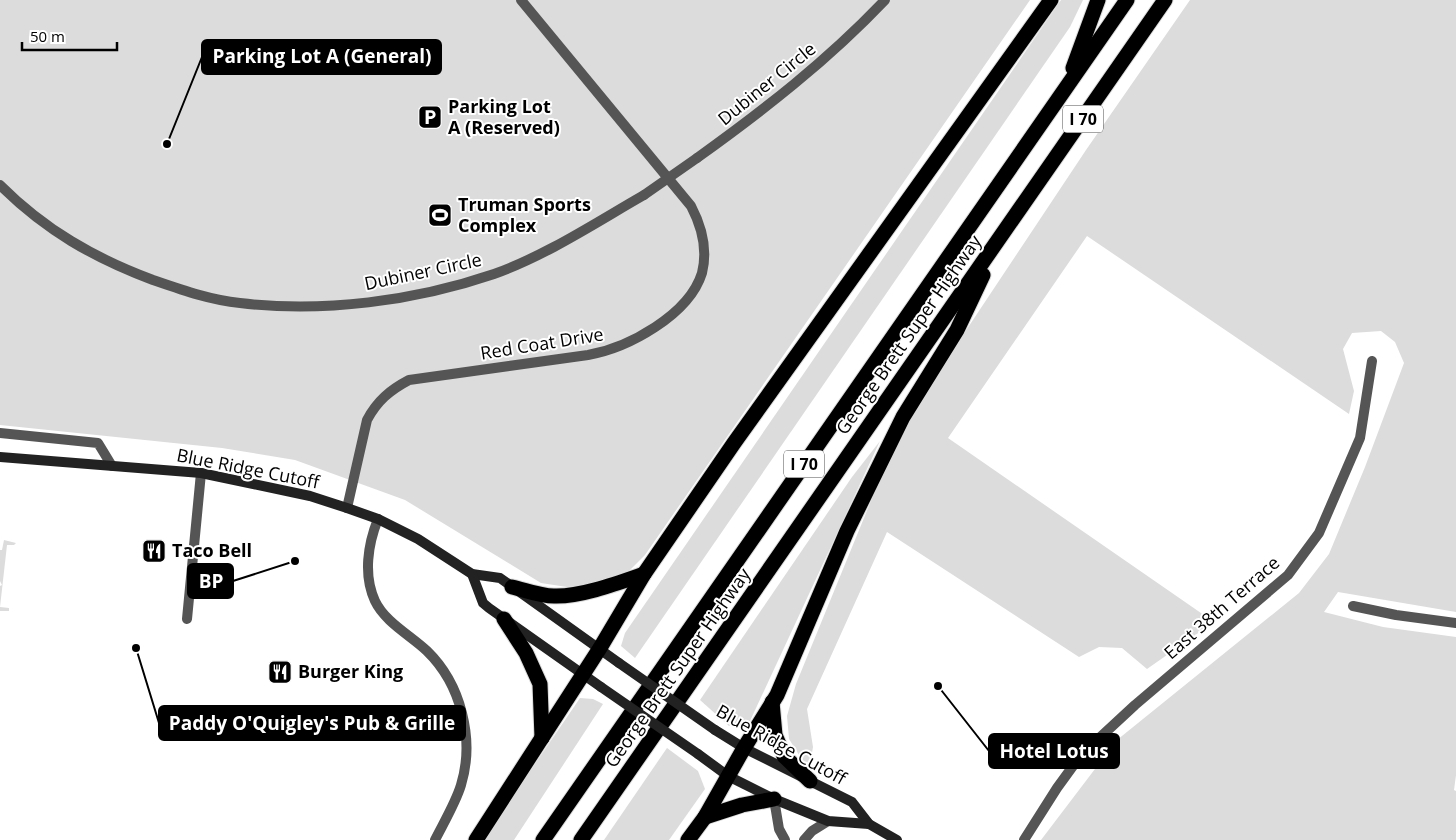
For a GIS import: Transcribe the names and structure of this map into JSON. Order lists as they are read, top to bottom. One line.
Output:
{"streets":{"highway":["I 70","George Brett Super Highway"],"main road":["Blue Ridge Cutoff"],"street":["Dubiner Circle","Red Coat Drive","East 38th Terrace"]},"crossings":[["Red Coat Drive","Blue Ridge Cutoff"]],"places":{"parking":["Parking Lot A (Reserved)"],"other":["Parking Lot A (General)","BP","Paddy O'Quigley's Pub & Grille","Hotel Lotus"],"sports":["Truman Sports Complex"],"restaurant":["Taco Bell","Burger King"]},"scale_bar":"50 m"}
